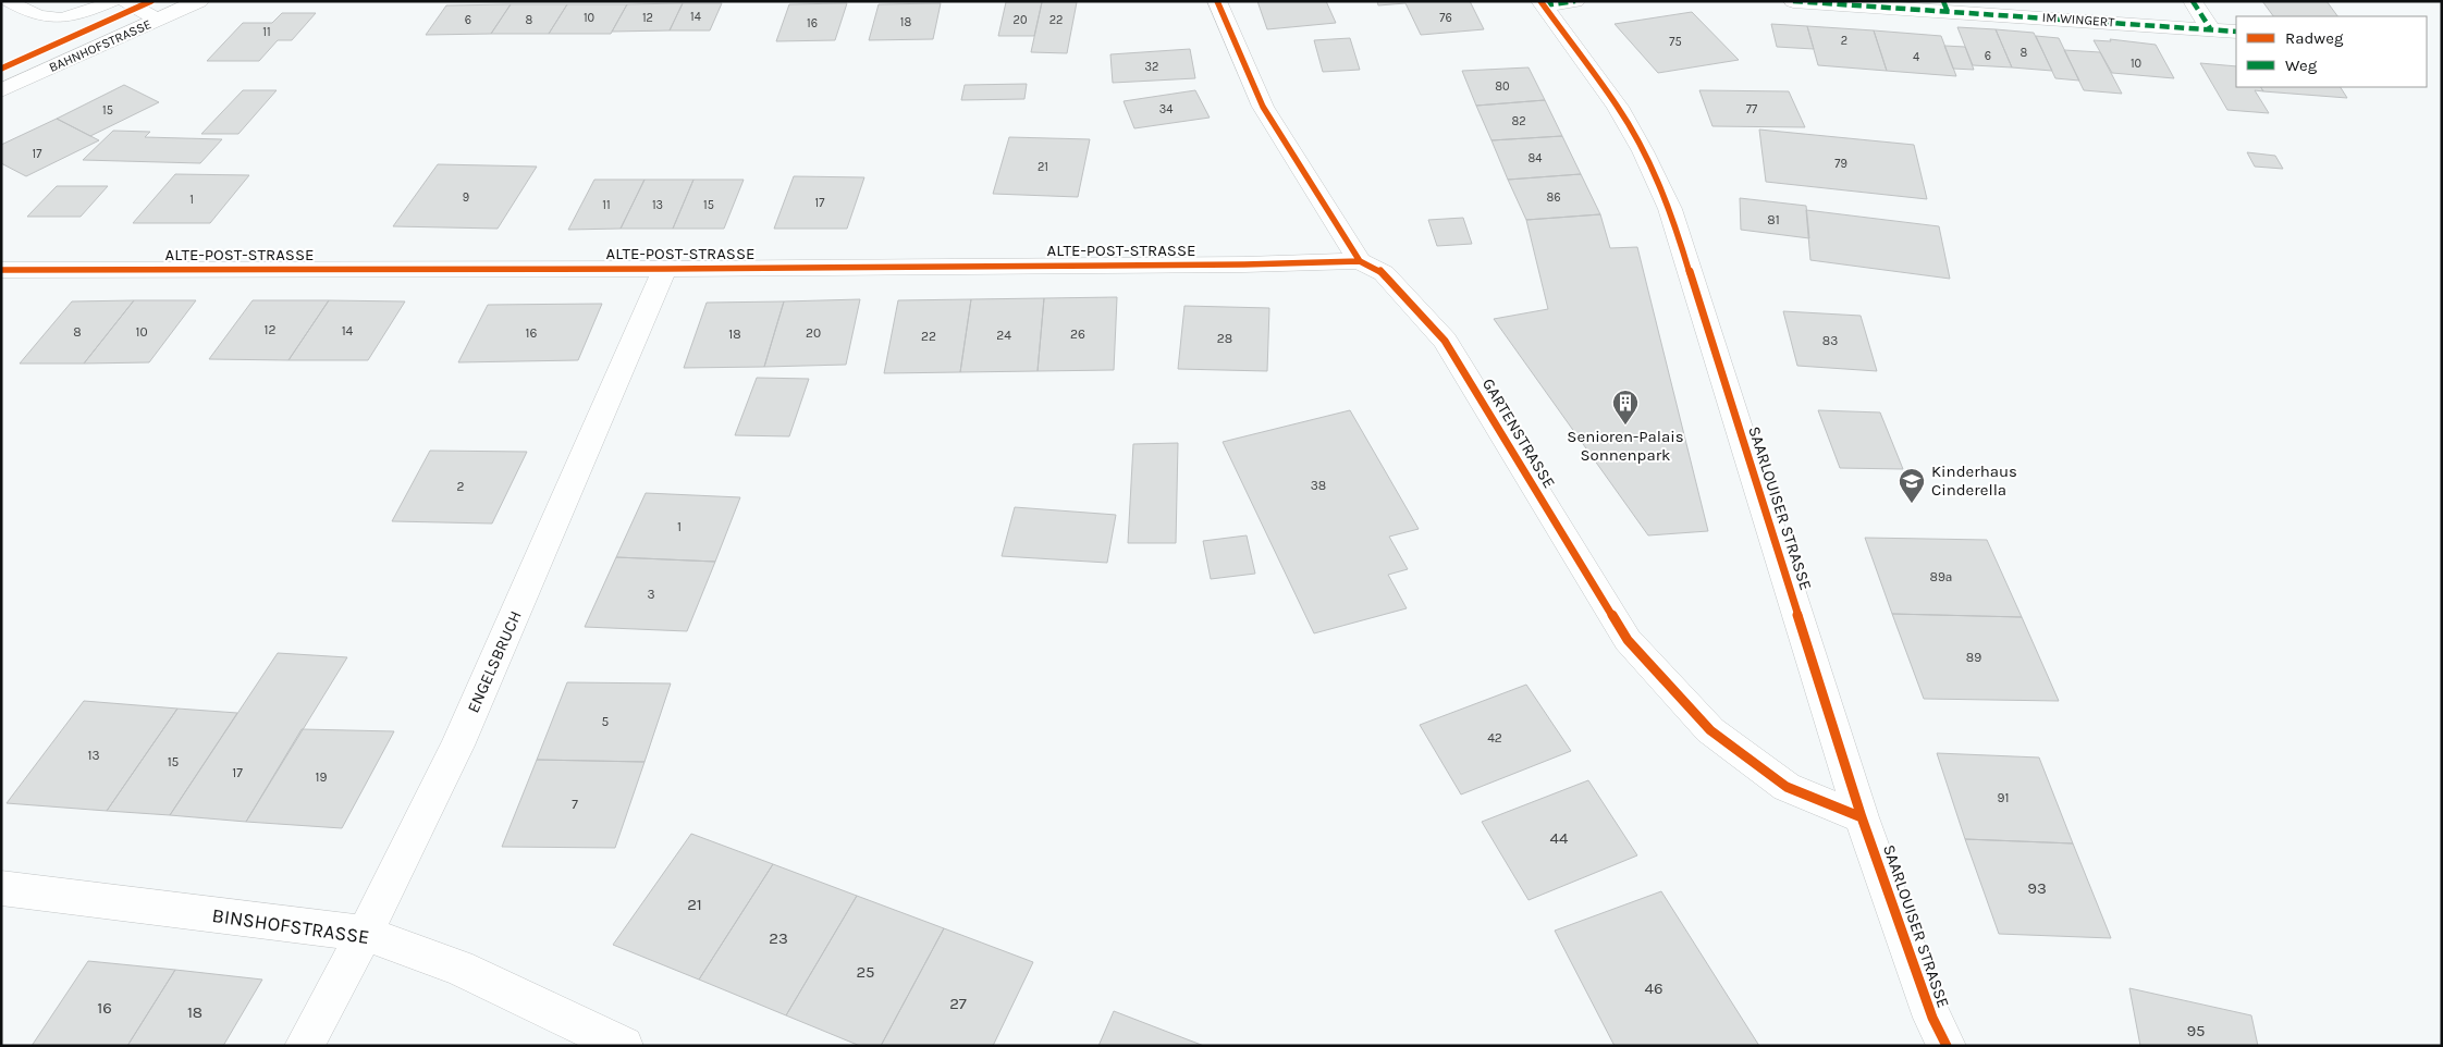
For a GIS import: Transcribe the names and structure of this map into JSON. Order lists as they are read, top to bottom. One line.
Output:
{"streets":{"street":["IM WINGERT","BAHNHOFSTRASSE","ALTE-POST-STRASSE","GARTENSTRASSE","SAARLOUISER STRASSE","ENGELSBRUCH","BINSHOFSTRASSE"]},"crossings":[["ALTE-POST-STRASSE","GARTENSTRASSE"],["ALTE-POST-STRASSE","ENGELSBRUCH"],["GARTENSTRASSE","SAARLOUISER STRASSE"],["ENGELSBRUCH","BINSHOFSTRASSE"]],"places":{"building":["Senioren-Palais Sonnenpark"],"school or university":["Kinderhaus Cinderella"]},"house_numbers":["14","10","12","76","6","8","20","22","18","16","11","2","75","8","6","4","10","32","80","34","77","15","82","17","84","79","21","9","86","1","17","11","13","15","81","12","14","8","10","16","20","18","26","24","22","28","83","38","2","1","89a","3","89","5","42","13","15","17","19","91","7","44","93","21","23","25","46","27","16","18","95"],"legend":["Radweg","Weg"]}
